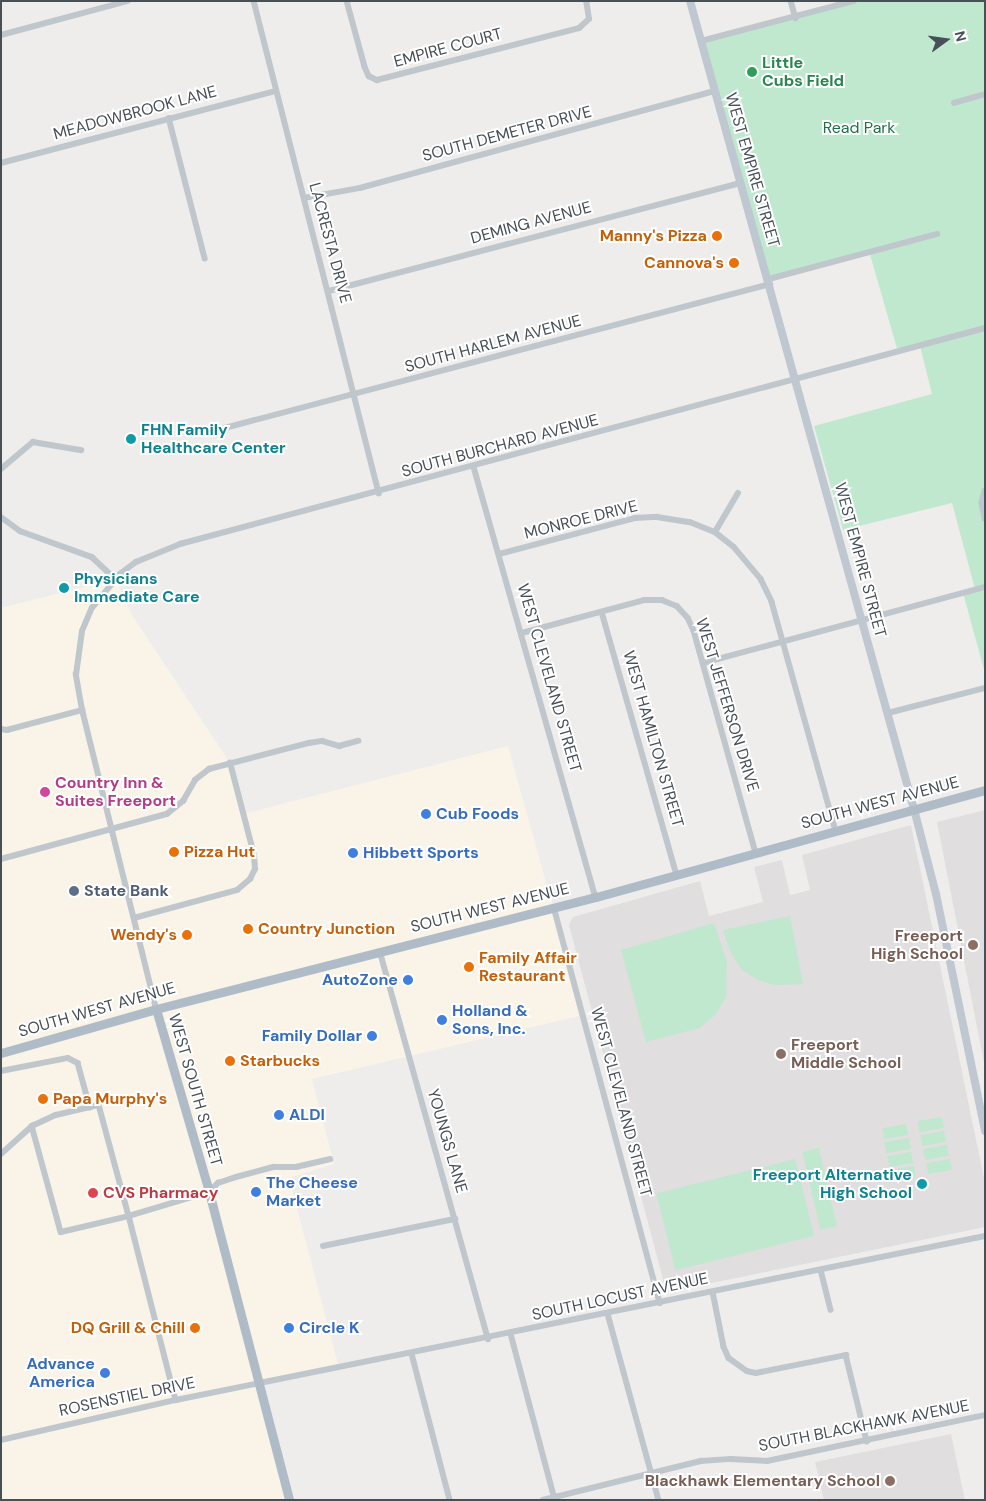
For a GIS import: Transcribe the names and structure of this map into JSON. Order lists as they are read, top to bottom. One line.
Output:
{"streets":{"main road":["WEST EMPIRE STREET","SOUTH WEST AVENUE","WEST SOUTH STREET"],"street":["EMPIRE COURT","MEADOWBROOK LANE","SOUTH DEMETER DRIVE","DEMING AVENUE","LACRESTA DRIVE","SOUTH HARLEM AVENUE","SOUTH BURCHARD AVENUE","MONROE DRIVE","WEST CLEVELAND STREET","WEST JEFFERSON DRIVE","WEST HAMILTON STREET","YOUNGS LANE","SOUTH LOCUST AVENUE","ROSENSTIEL DRIVE","SOUTH BLACKHAWK AVENUE"]},"crossings":[["MEADOWBROOK LANE","LACRESTA DRIVE"],["SOUTH DEMETER DRIVE","WEST EMPIRE STREET"],["SOUTH DEMETER DRIVE","LACRESTA DRIVE"],["WEST EMPIRE STREET","DEMING AVENUE"],["WEST EMPIRE STREET","SOUTH HARLEM AVENUE"],["WEST EMPIRE STREET","SOUTH BURCHARD AVENUE"],["WEST EMPIRE STREET","SOUTH WEST AVENUE"],["DEMING AVENUE","LACRESTA DRIVE"],["LACRESTA DRIVE","SOUTH HARLEM AVENUE"],["LACRESTA DRIVE","SOUTH BURCHARD AVENUE"],["SOUTH BURCHARD AVENUE","WEST CLEVELAND STREET"],["SOUTH BURCHARD AVENUE","WEST SOUTH STREET"],["MONROE DRIVE","WEST CLEVELAND STREET"],["MONROE DRIVE","SOUTH WEST AVENUE"],["WEST CLEVELAND STREET","WEST JEFFERSON DRIVE"],["WEST CLEVELAND STREET","SOUTH WEST AVENUE"],["WEST CLEVELAND STREET","SOUTH LOCUST AVENUE"],["WEST JEFFERSON DRIVE","WEST HAMILTON STREET"],["WEST JEFFERSON DRIVE","SOUTH WEST AVENUE"],["WEST HAMILTON STREET","SOUTH WEST AVENUE"],["SOUTH WEST AVENUE","WEST SOUTH STREET"],["SOUTH WEST AVENUE","YOUNGS LANE"],["WEST SOUTH STREET","SOUTH LOCUST AVENUE"],["WEST SOUTH STREET","ROSENSTIEL DRIVE"],["YOUNGS LANE","SOUTH LOCUST AVENUE"],["SOUTH LOCUST AVENUE","ROSENSTIEL DRIVE"]],"parks":["Read Park"],"places":["Little Cubs Field","Manny's Pizza","Cannova's","FHN Family Healthcare Center","Physicians Immediate Care","Country Inn & Suites Freeport","Cub Foods","Pizza Hut","Hibbett Sports","State Bank","Country Junction","Wendy's","Freeport High School","Family Affair Restaurant","AutoZone","Holland & Sons, Inc.","Family Dollar","Freeport Middle School","Starbucks","Papa Murphy's","ALDI","Freeport Alternative High School","The Cheese Market","CVS Pharmacy","DQ Grill & Chill","Circle K","Advance America","Blackhawk Elementary School"],"north":"right"}
